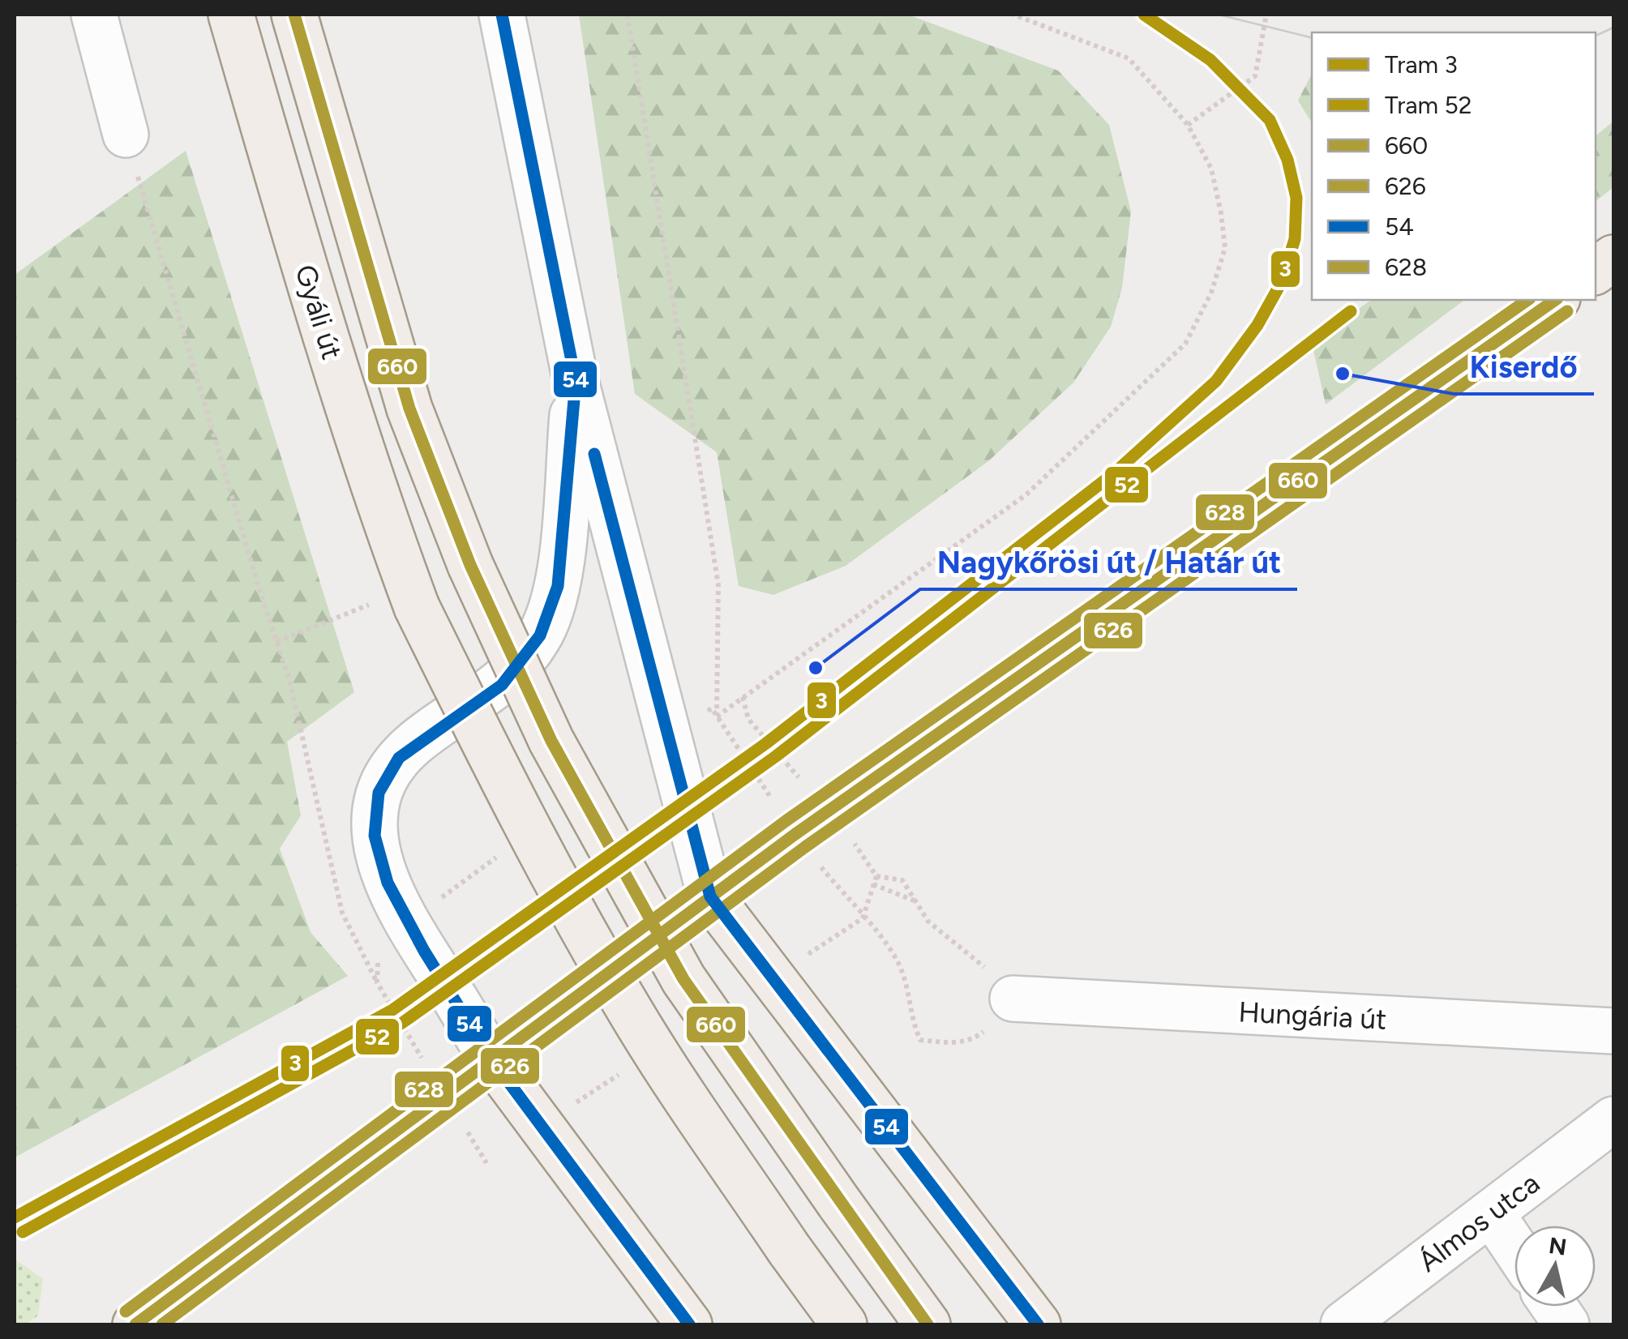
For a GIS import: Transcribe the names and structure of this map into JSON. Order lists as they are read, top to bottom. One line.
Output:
{"streets":{"main road":["Gyáli út"],"street":["Hungária út","Álmos utca"]},"places":["Kiserdő","Nagykőrösi út / Határ út"],"lines":["tram line 3","transit line 660","transit line 54","transit line 628","tram line 52","transit line 626"],"legend":["Tram 3","Tram 52","660","626","54","628"],"north":"top"}
